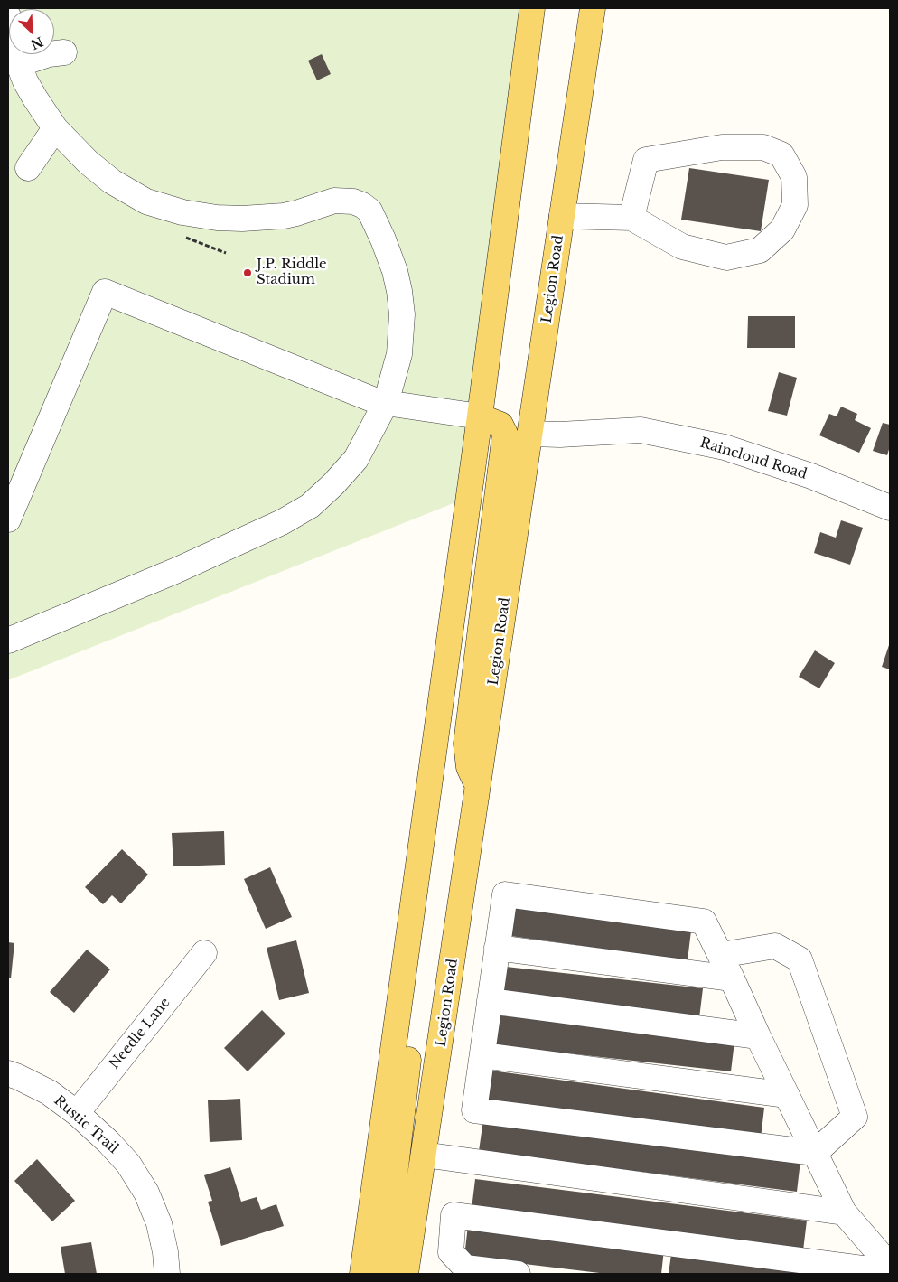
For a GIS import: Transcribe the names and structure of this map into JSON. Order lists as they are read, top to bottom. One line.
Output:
{"streets":{"main road":["Legion Road"],"street":["Raincloud Road","Needle Lane","Rustic Trail"]},"crossings":[["Legion Road","Raincloud Road"],["Needle Lane","Rustic Trail"]],"places":["J.P. Riddle Stadium"],"north":"bottom right"}
